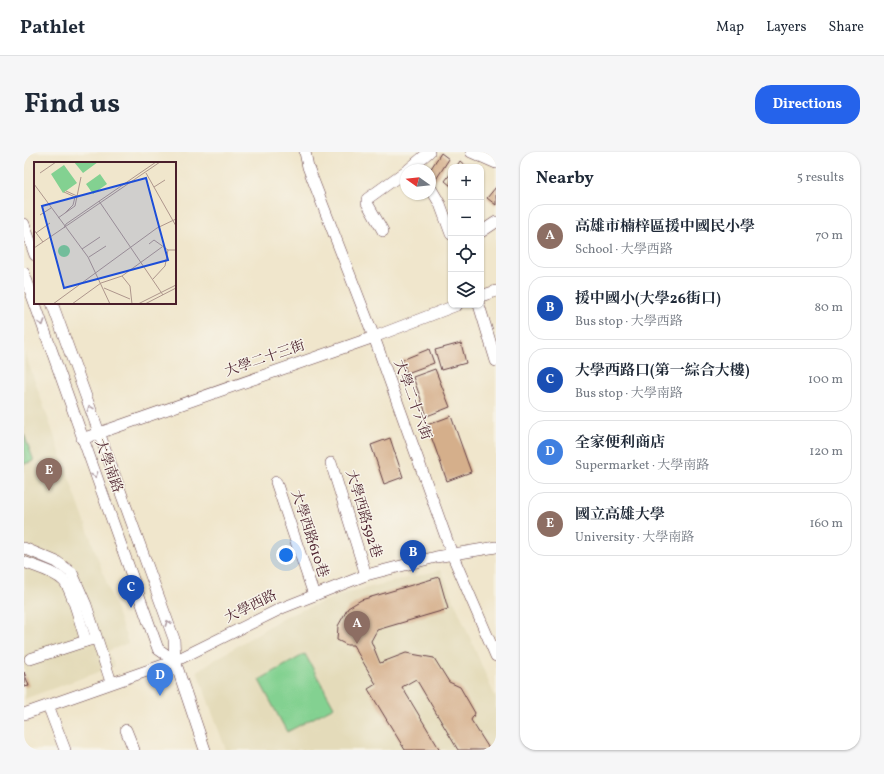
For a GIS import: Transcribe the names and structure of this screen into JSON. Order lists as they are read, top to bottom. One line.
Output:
{"streets":{"street":["大學二十三街","大學二十六街","大學南路","大學西路592巷","大學西路610巷","大學西路"]},"crossings":[["大學二十三街","大學二十六街"],["大學二十三街","大學南路"],["大學二十六街","大學西路"],["大學南路","大學西路"],["大學西路592巷","大學西路"],["大學西路610巷","大學西路"]],"north":"left","page":{"header":"Pathlet","nav":["Map","Layers","Share"],"title":"Find us","buttons":"Directions","heading":["Nearby","5 results"],"map_buttons":["+","−"],"list":[{"mark":"A","name":"高雄市楠梓區援中國民小學","note":"School · 大學西路","value":"70 m"},{"mark":"B","name":"援中國小(大學26街口)","note":"Bus stop · 大學西路","value":"80 m"},{"mark":"C","name":"大學西路口(第一綜合大樓)","note":"Bus stop · 大學南路","value":"100 m"},{"mark":"D","name":"全家便利商店","note":"Supermarket · 大學南路","value":"120 m"},{"mark":"E","name":"國立高雄大學","note":"University · 大學南路","value":"160 m"}],"pins":["E","B","C","A","D"]}}
